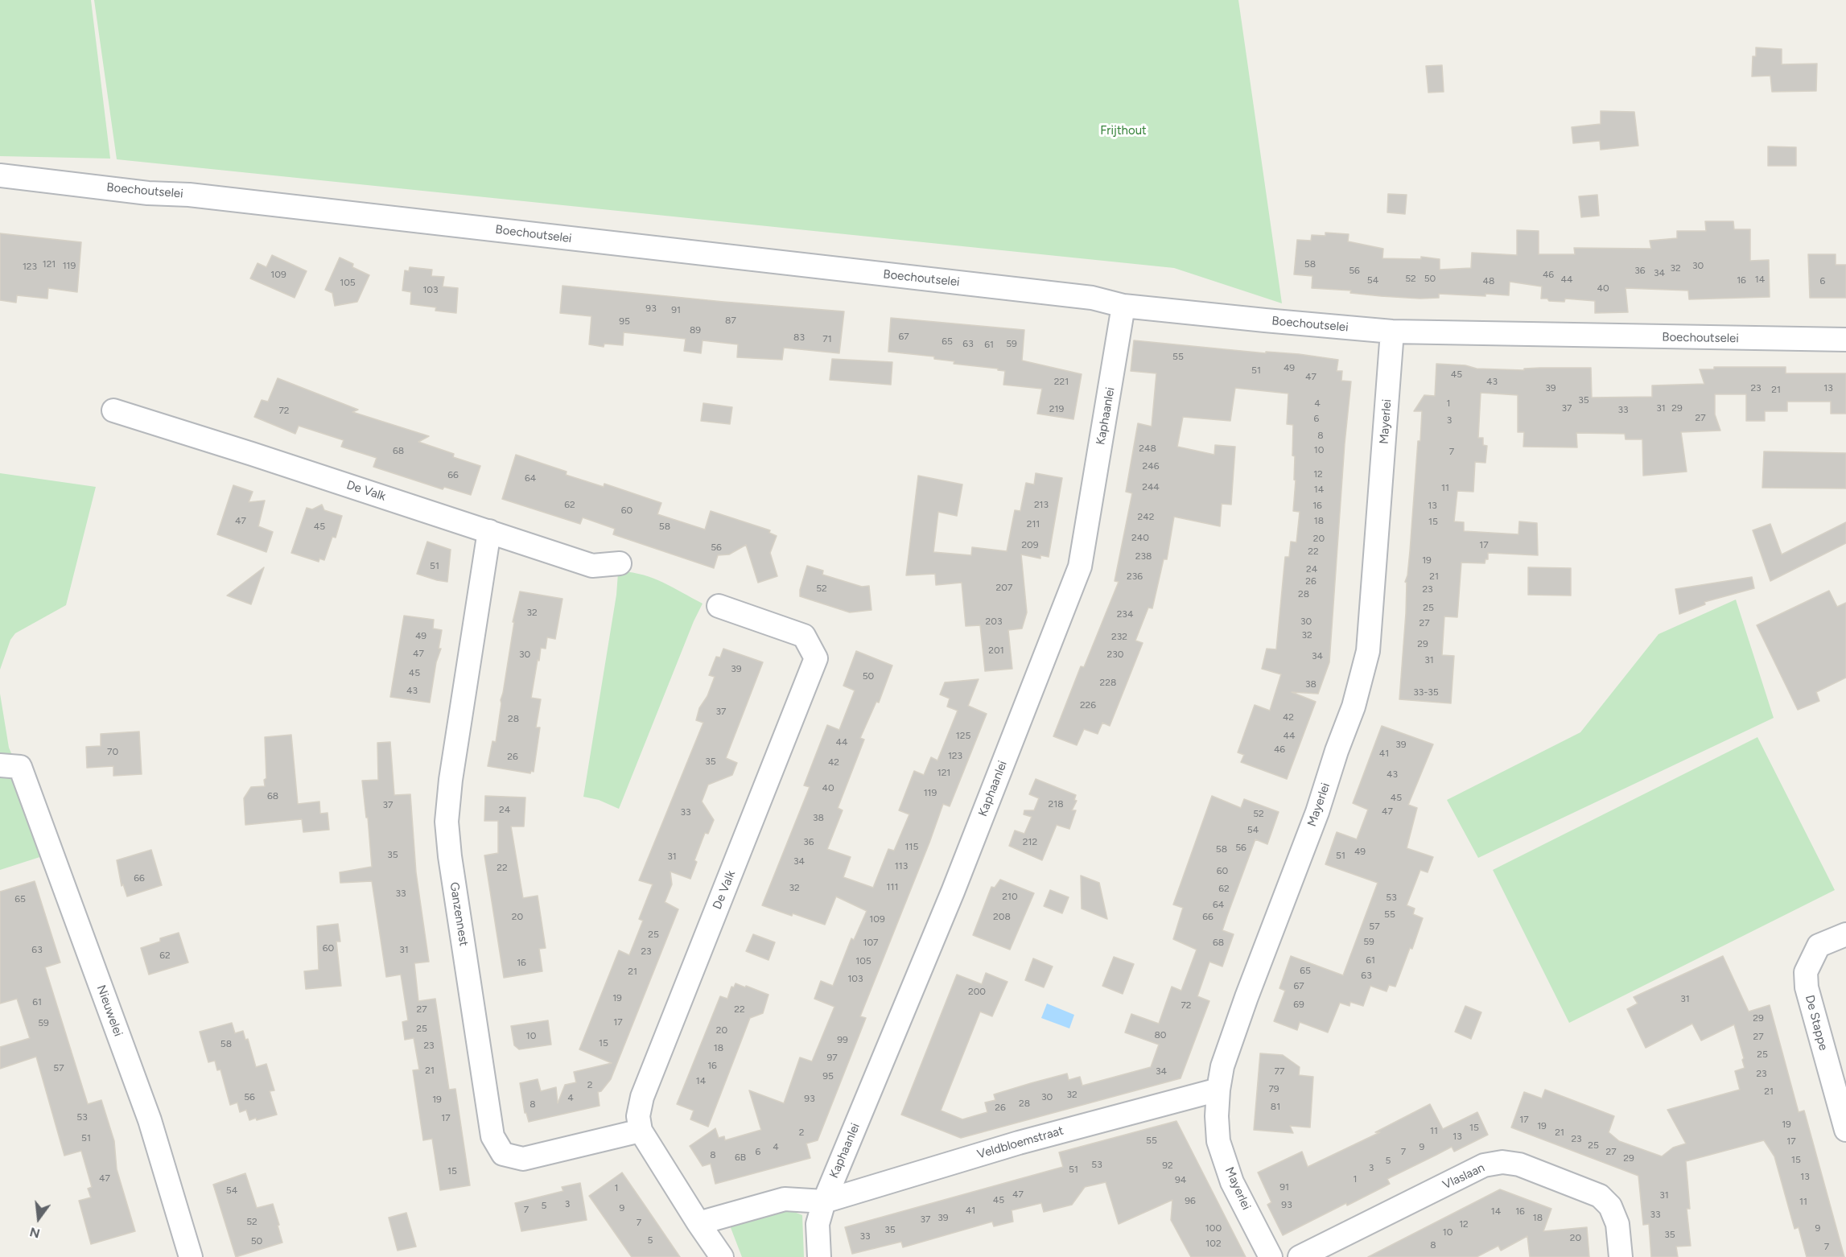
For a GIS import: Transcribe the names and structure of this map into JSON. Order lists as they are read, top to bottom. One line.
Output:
{"streets":{"street":["Boechoutselei","Kaphaanlei","Mayerlei","De Valk","Ganzennest","Nieuwelei","De Stappe","Veldbloemstraat","Vlaslaan"]},"crossings":[["Boechoutselei","Kaphaanlei"],["Boechoutselei","Mayerlei"],["Kaphaanlei","Veldbloemstraat"],["Mayerlei","Veldbloemstraat"],["De Valk","Ganzennest"]],"parks":["Frijthout"],"house_numbers":["121","58","119","30","123","32","56","36","34","109","46","52","50","44","14","54","16","48","6","105","40","103","93","91","87","95","89","67","83","71","65","63","59","61","55","49","51","45","47","221","43","39","23","13","21","35","4","1","37","31","29","219","33","72","27","6","3","8","248","10","68","7","246","12","66","64","244","11","14","62","213","16","13","60","242","47","18","15","211","45","58","240","20","209","17","56","22","238","19","51","24","236","21","26","207","52","23","28","25","32","234","203","30","27","32","49","232","29","201","47","30","230","34","31","39","45","50","228","38","43","33-35","226","37","42","28","125","44","44","39","46","70","41","123","26","35","42","121","43","40","119","68","45","218","37","24","47","33","52","38","54","36","212","115","56","58","49","35","51","31","34","113","22","60","66","111","32","62","33","210","53","65","64","55","20","208","66","109","57","25","59","107","68","60","63","31","23","62","61","105","16","65","21","63","103","67","200","19","31","61","69","72","27","22","29","17","59","25","20","80","10","27","99","15","58","23","18","25","97","16","57","21","34","77","23","95","14","2","79","21","32","56","30","4","93","19","28","8","81","26","53","17","17","19","19","15","11","2","21","13","51","23","55","17","25","4","9","6","7","27","8","6B","29","15","5","53","92","3","51","15","13","47","1","94","91","1","54","47","31","45","96","11","3","93","5","9","7","41","14","16","33","39","18","37","52","7","12","100","9","35","10","35","33","20","5","50","102","8","7"],"north":"bottom"}
